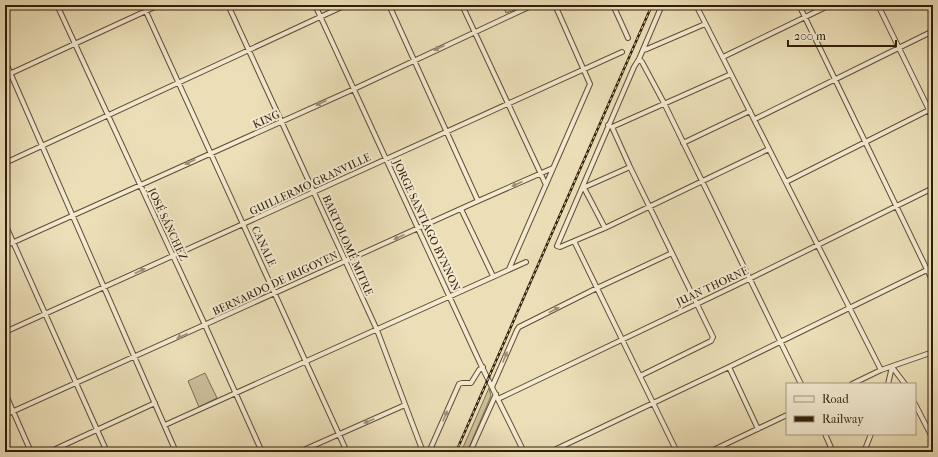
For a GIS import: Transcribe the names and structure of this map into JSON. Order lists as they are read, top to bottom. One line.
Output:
{"streets":{"street":["KING","GUILLERMO GRANVILLE","JOSÉ SÁNCHEZ","JORGE SANTIAGO BYNNON","BARTOLOMÉ MITRE","CANALE","BERNARDO DE IRIGOYEN","JUAN THORNE"]},"crossings":[["KING","JOSÉ SÁNCHEZ"],["KING","JORGE SANTIAGO BYNNON"],["KING","BARTOLOMÉ MITRE"],["KING","CANALE"],["GUILLERMO GRANVILLE","JOSÉ SÁNCHEZ"],["GUILLERMO GRANVILLE","JORGE SANTIAGO BYNNON"],["GUILLERMO GRANVILLE","BARTOLOMÉ MITRE"],["GUILLERMO GRANVILLE","CANALE"],["JOSÉ SÁNCHEZ","BERNARDO DE IRIGOYEN"],["JORGE SANTIAGO BYNNON","BERNARDO DE IRIGOYEN"],["JORGE SANTIAGO BYNNON","JUAN THORNE"],["BARTOLOMÉ MITRE","BERNARDO DE IRIGOYEN"],["CANALE","BERNARDO DE IRIGOYEN"]],"one_way":["KING","BERNARDO DE IRIGOYEN"],"legend":["Road","Railway"],"scale_bar":"200 m"}
